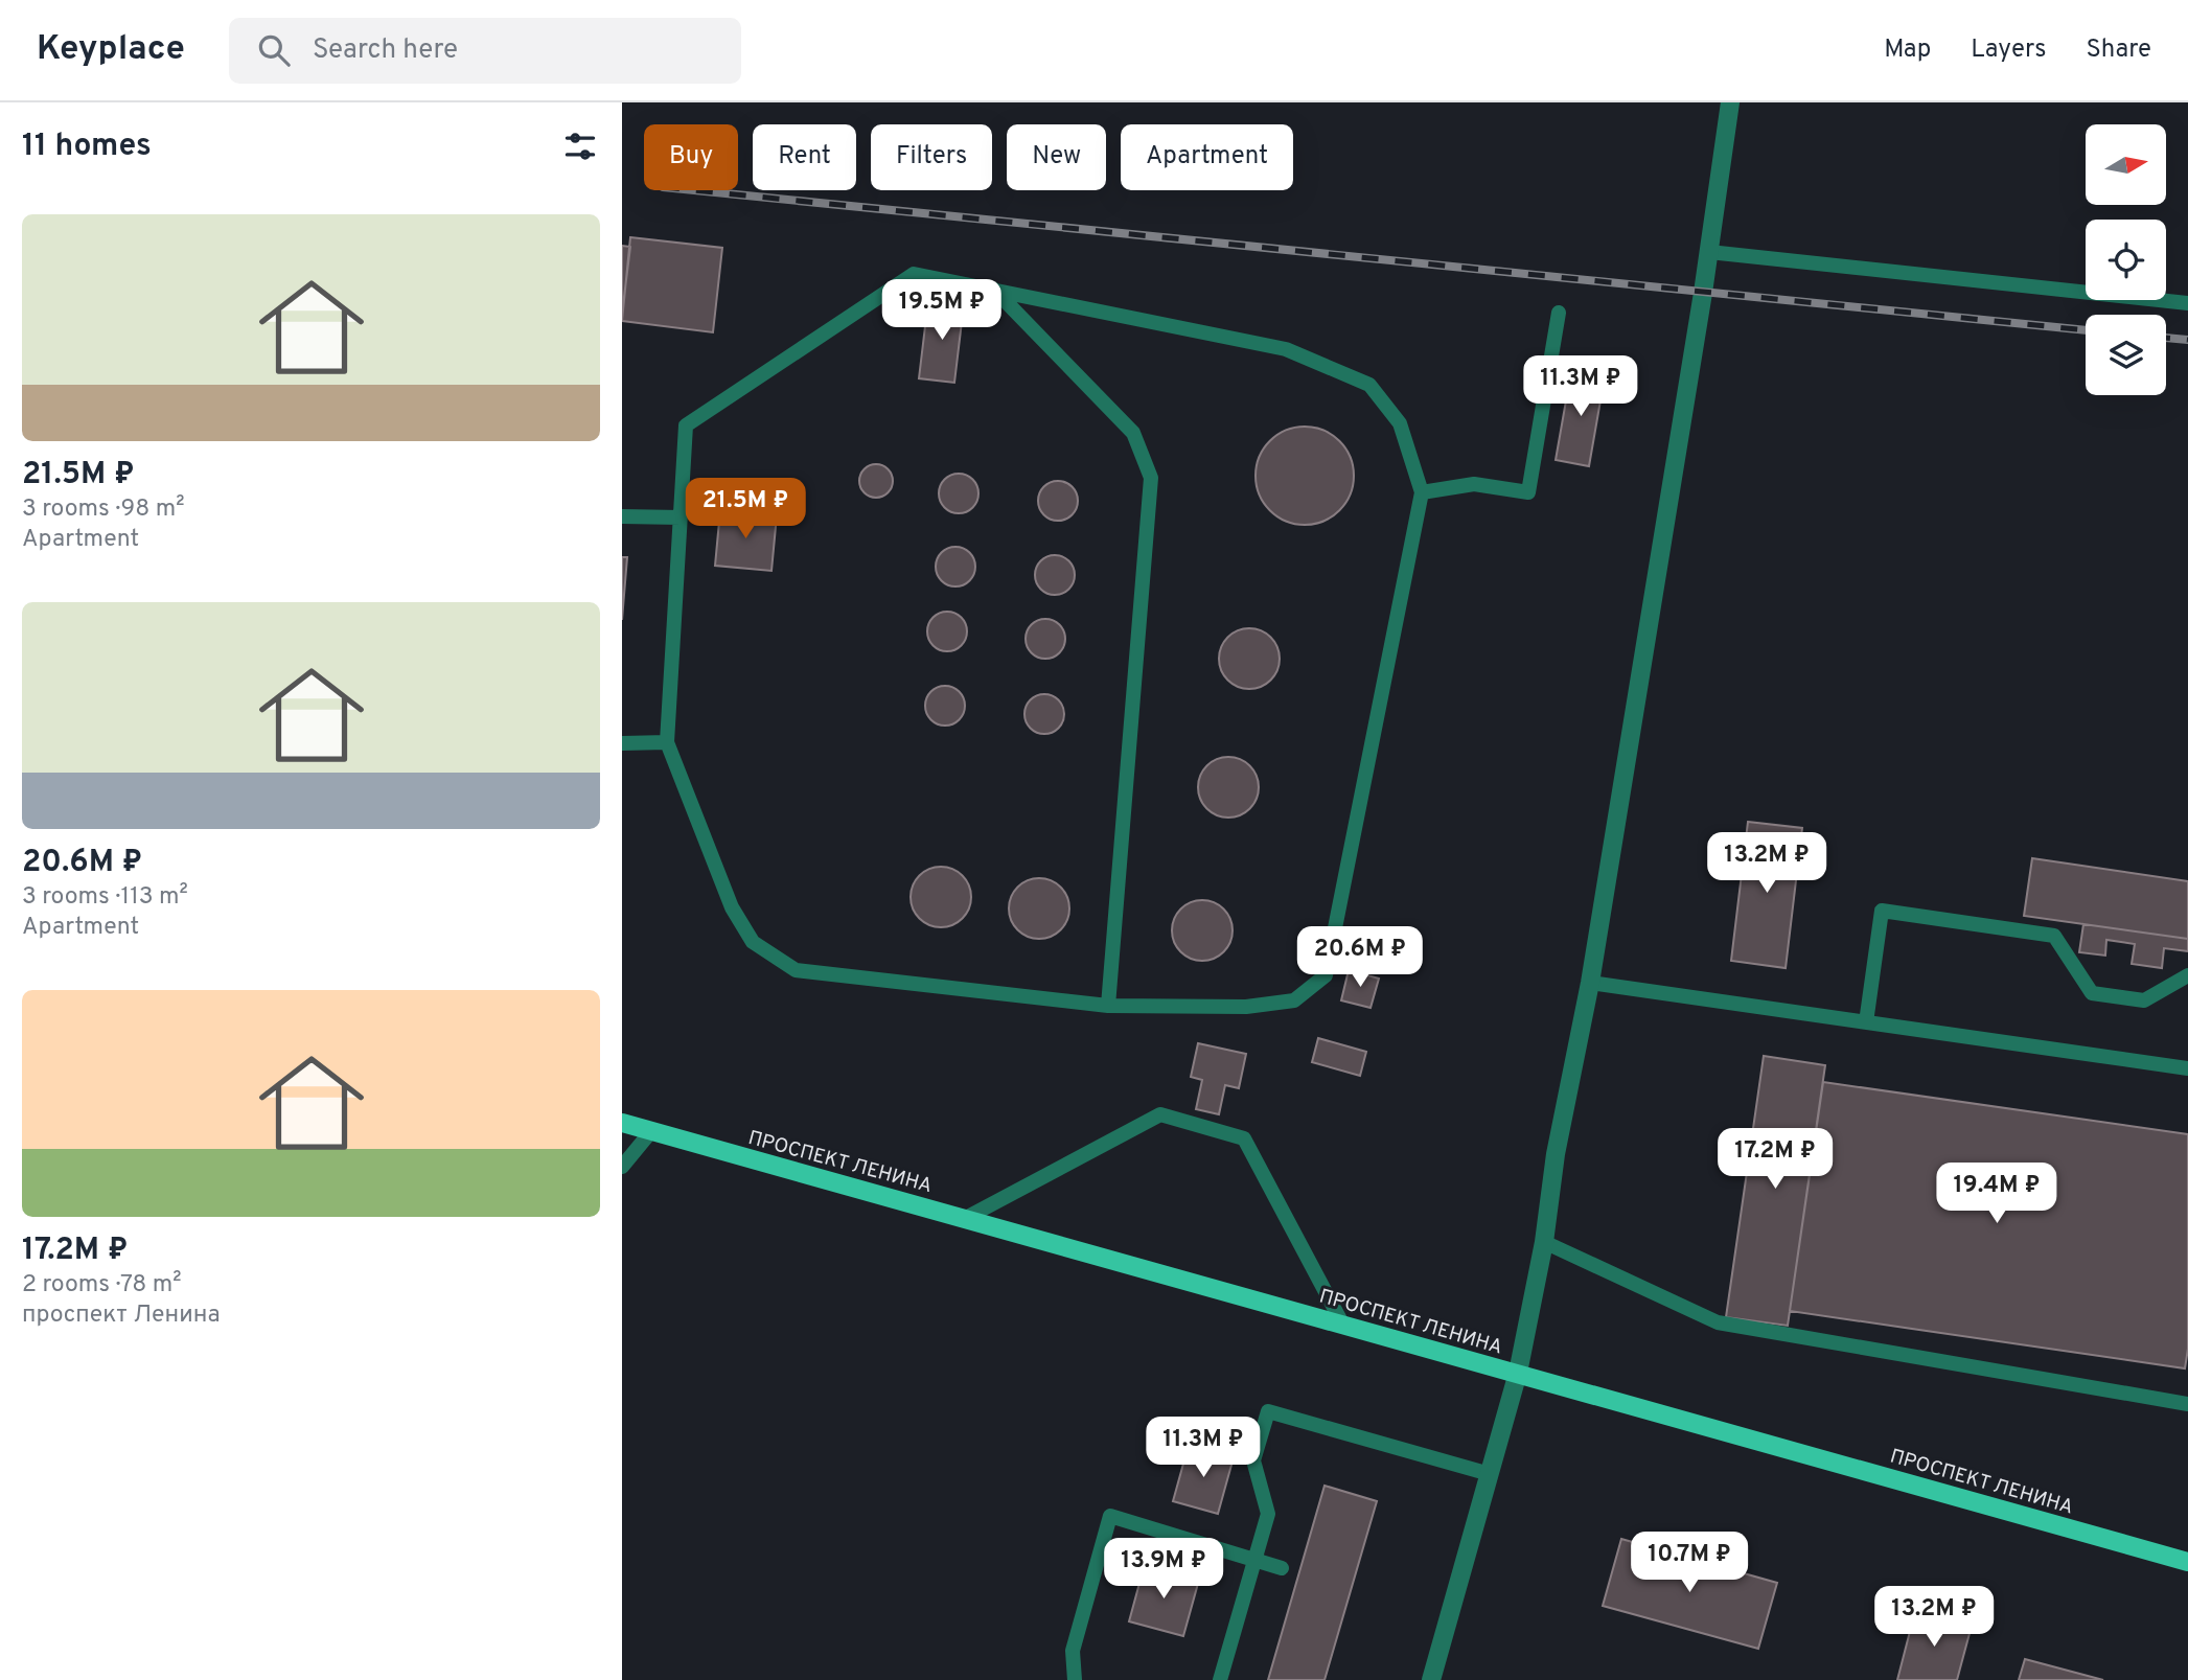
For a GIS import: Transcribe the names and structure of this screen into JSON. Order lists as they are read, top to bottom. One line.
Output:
{"streets":{"main road":["ПРОСПЕКТ ЛЕНИНА"]},"north":"right","page":{"header":"Keyplace","search":"Search here","nav":["Map","Layers","Share"],"heading":"11 homes","chip":["Buy","Rent","Filters","New","Apartment"],"list":[{"name":"21.5M ₽","note":"3 rooms · 98 m² · Apartment"},{"name":"20.6M ₽","note":"3 rooms · 113 m² · Apartment"},{"name":"17.2M ₽","note":"2 rooms · 78 m² · проспект Ленина"}],"price":["19.5M ₽","11.3M ₽","21.5M ₽","13.2M ₽","20.6M ₽","17.2M ₽","19.4M ₽","11.3M ₽","10.7M ₽","13.9M ₽","13.2M ₽"]}}
